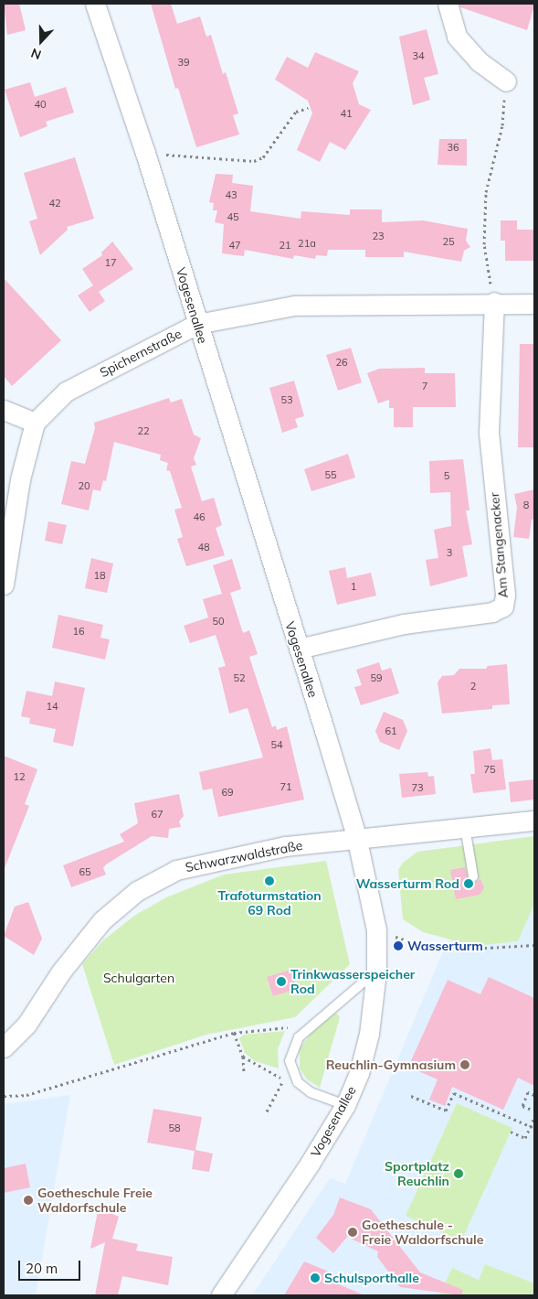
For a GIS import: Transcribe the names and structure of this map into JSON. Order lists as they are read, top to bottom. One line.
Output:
{"streets":{"street":["Vogesenallee","Spichernstraße","Am Stangenacker","Schwarzwaldstraße"]},"crossings":[["Vogesenallee","Spichernstraße"],["Vogesenallee","Am Stangenacker"],["Vogesenallee","Schwarzwaldstraße"],["Spichernstraße","Am Stangenacker"]],"parks":["Schulgarten"],"places":["Trafoturmstation 69 Rod","Wasserturm Rod","Wasserturm","Trinkwasserspeicher Rod","Reuchlin-Gymnasium","Sportplatz Reuchlin","Goetheschule Freie Waldorfschule","Goetheschule - Freie Waldorfschule","Schulsporthalle"],"house_numbers":["34","39","40","41","36","43","42","45","23","25","21a","47","21","17","26","7","53","22","55","5","20","8","46","48","3","18","1","50","16","52","59","2","14","61","54","75","12","71","73","69","67","65","58"],"scale_bar":"20 m","north":"bottom"}
